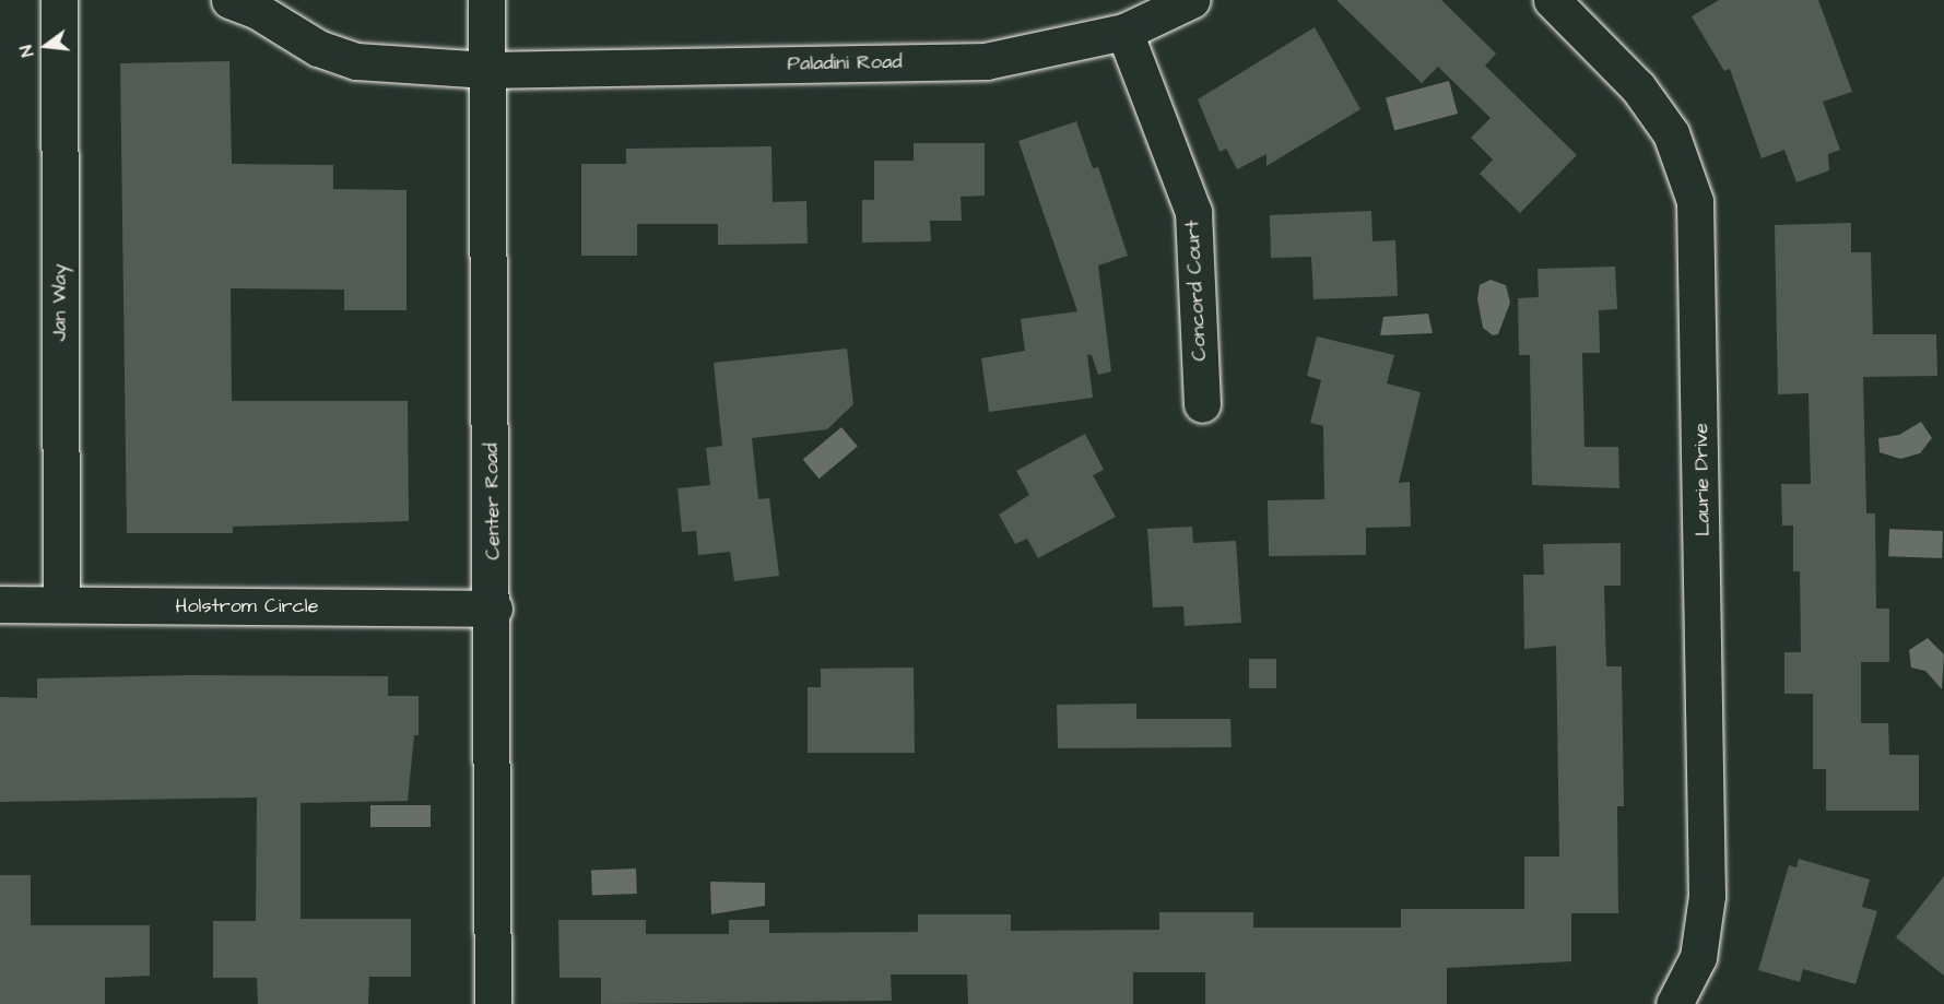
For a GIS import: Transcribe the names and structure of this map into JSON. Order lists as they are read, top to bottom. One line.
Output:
{"streets":{"street":["Paladini Road","Concord Court","Jan Way","Laurie Drive","Center Road","Holstrom Circle"]},"crossings":[["Paladini Road","Concord Court"],["Paladini Road","Center Road"],["Jan Way","Holstrom Circle"],["Center Road","Holstrom Circle"]],"north":"left"}
